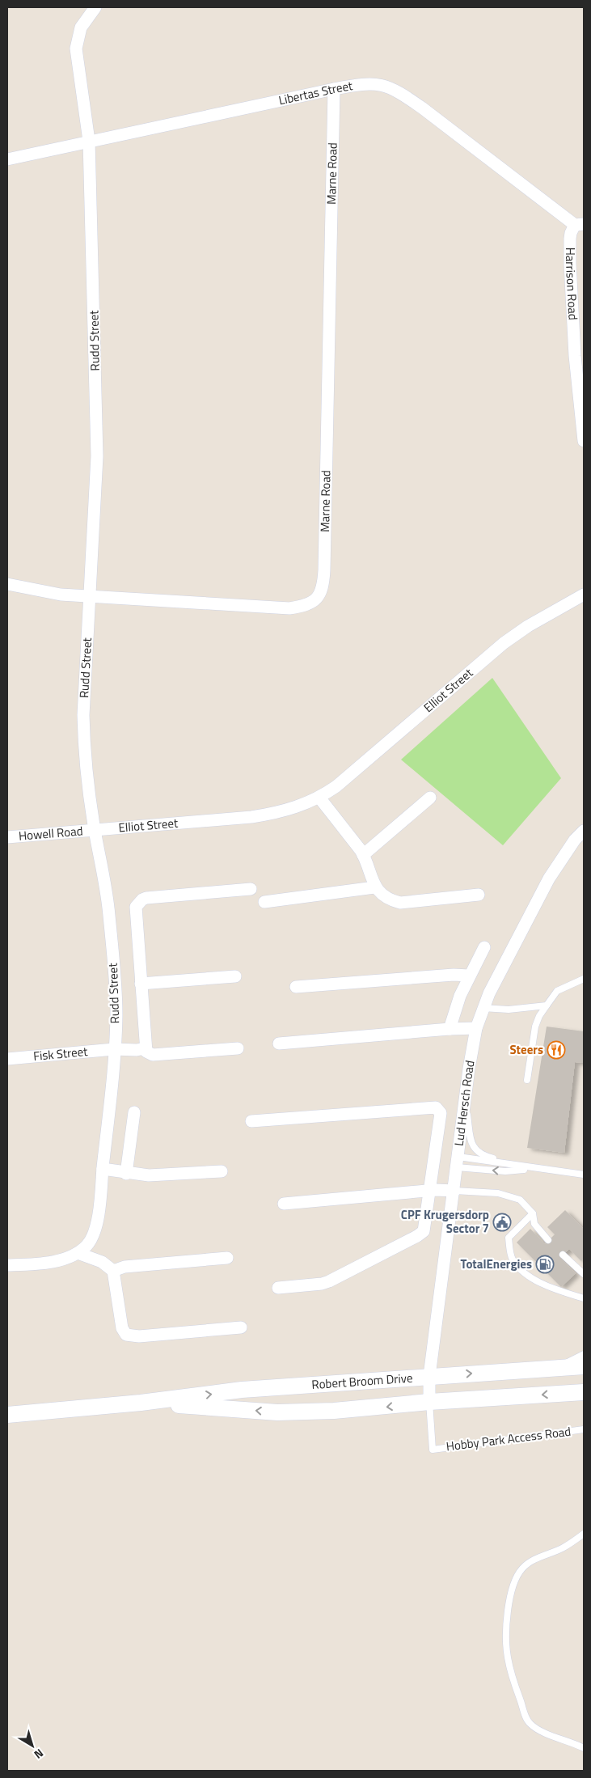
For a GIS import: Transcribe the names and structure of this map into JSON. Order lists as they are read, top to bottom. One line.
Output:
{"streets":{"street":["Libertas Street","Marne Road","Harrison Road","Rudd Street","Elliot Street","Howell Road","Fisk Street","Lud Hersch Road","Robert Broom Drive"],"lane":["Hobby Park Access Road"]},"crossings":[["Libertas Street","Marne Road"],["Libertas Street","Harrison Road"],["Libertas Street","Rudd Street"],["Marne Road","Rudd Street"],["Rudd Street","Elliot Street"],["Rudd Street","Howell Road"],["Rudd Street","Fisk Street"],["Elliot Street","Howell Road"],["Lud Hersch Road","Robert Broom Drive"],["Lud Hersch Road","Hobby Park Access Road"],["Robert Broom Drive","Hobby Park Access Road"]],"places":{"restaurant":["Steers"],"public building":["CPF Krugersdorp Sector 7"],"fuel station":["TotalEnergies"]},"north":"bottom right"}
